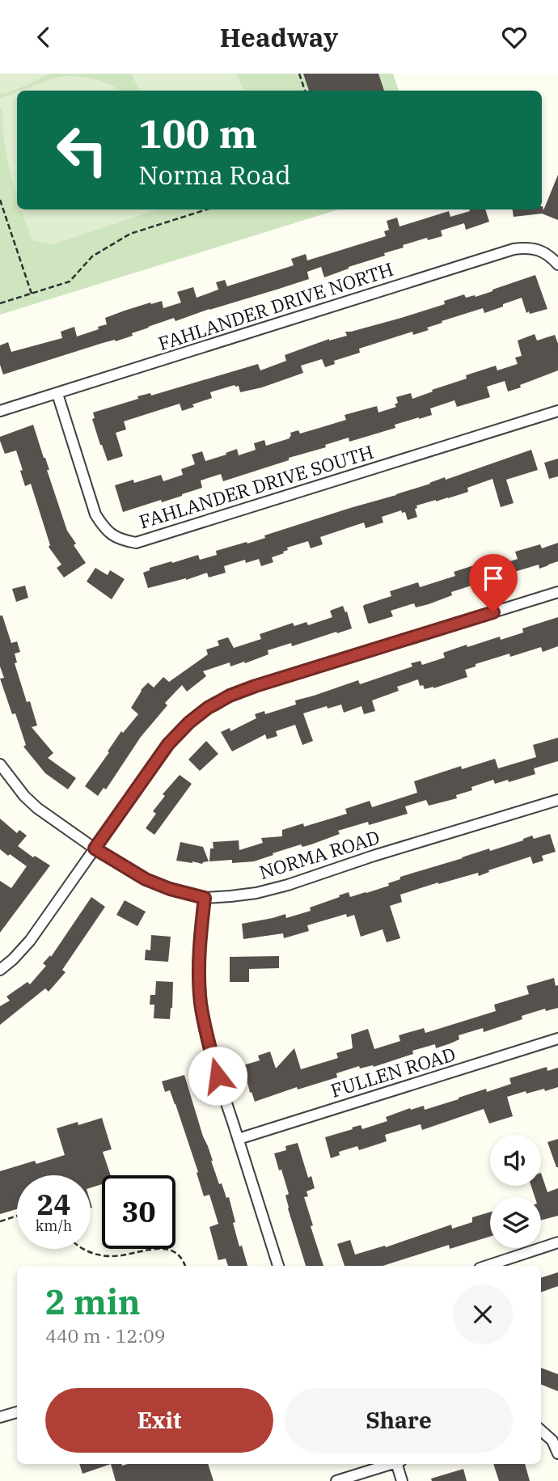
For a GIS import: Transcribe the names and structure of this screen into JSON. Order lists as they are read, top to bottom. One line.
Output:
{"streets":{"street":["FAHLANDER DRIVE NORTH","FAHLANDER DRIVE SOUTH","NORMA ROAD","FULLEN ROAD"]},"crossings":[["FAHLANDER DRIVE NORTH","FAHLANDER DRIVE SOUTH"]],"page":{"header":"Headway","turn":["100 m","Norma Road"],"speed":"24 km/h","limit":"30","heading":["2 min","440 m · 12:09"],"buttons":["Exit","Share"]}}
